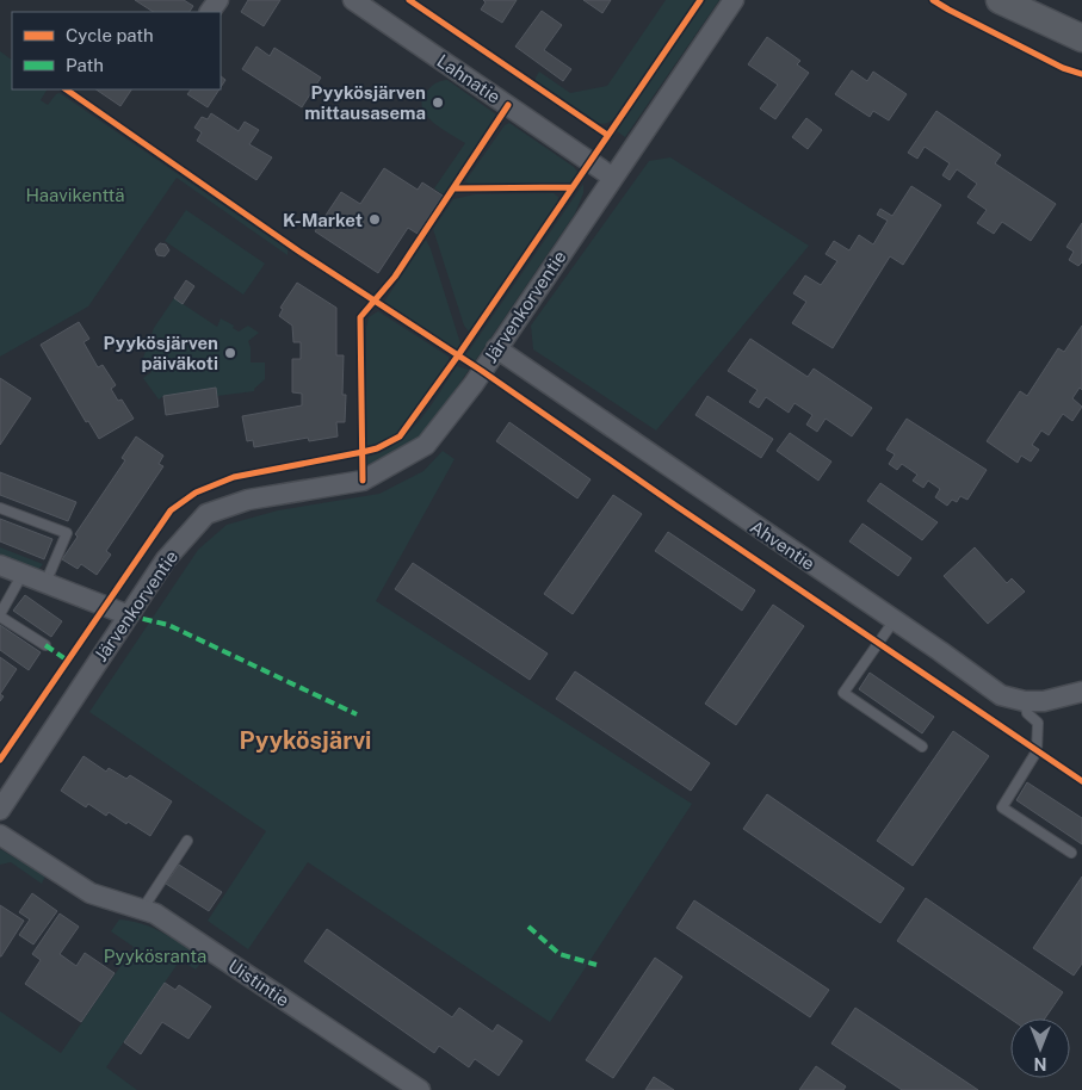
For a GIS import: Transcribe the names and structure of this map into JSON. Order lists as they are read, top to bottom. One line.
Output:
{"streets":{"street":["Lahnatie","Järvenkorventie","Ahventie","Uistintie"]},"crossings":[["Lahnatie","Järvenkorventie"],["Järvenkorventie","Ahventie"]],"districts":["Pyykösjärvi"],"parks":["Haavikenttä","Pyykösranta"],"places":["Pyykösjärven mittausasema","K-Market","Pyykösjärven päiväkoti"],"legend":["Cycle path","Path"],"north":"bottom"}
